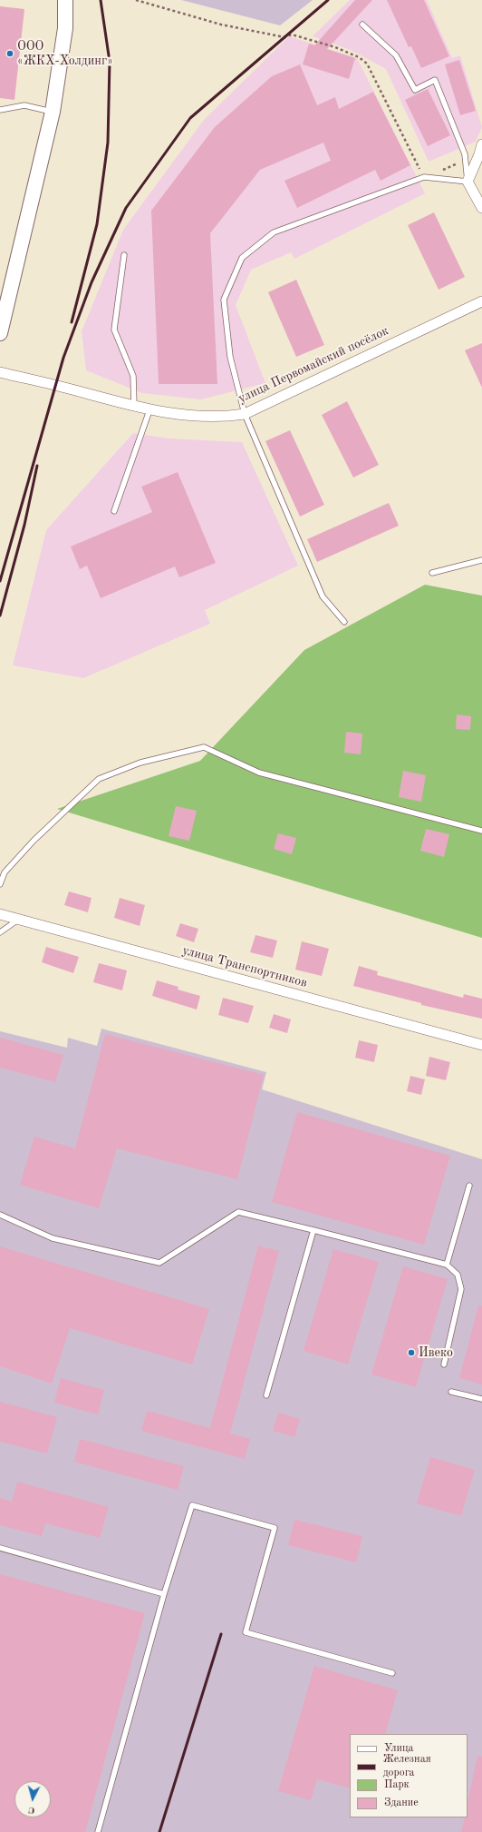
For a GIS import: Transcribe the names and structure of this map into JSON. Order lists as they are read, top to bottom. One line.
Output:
{"streets":{"street":["улица Первомайский посёлок","улица Транспортников"]},"places":["ООО «ЖКХ-Холдинг»","Ивеко"],"legend":["Улица","Железная дорога","Парк","Здание"],"north":"bottom"}
